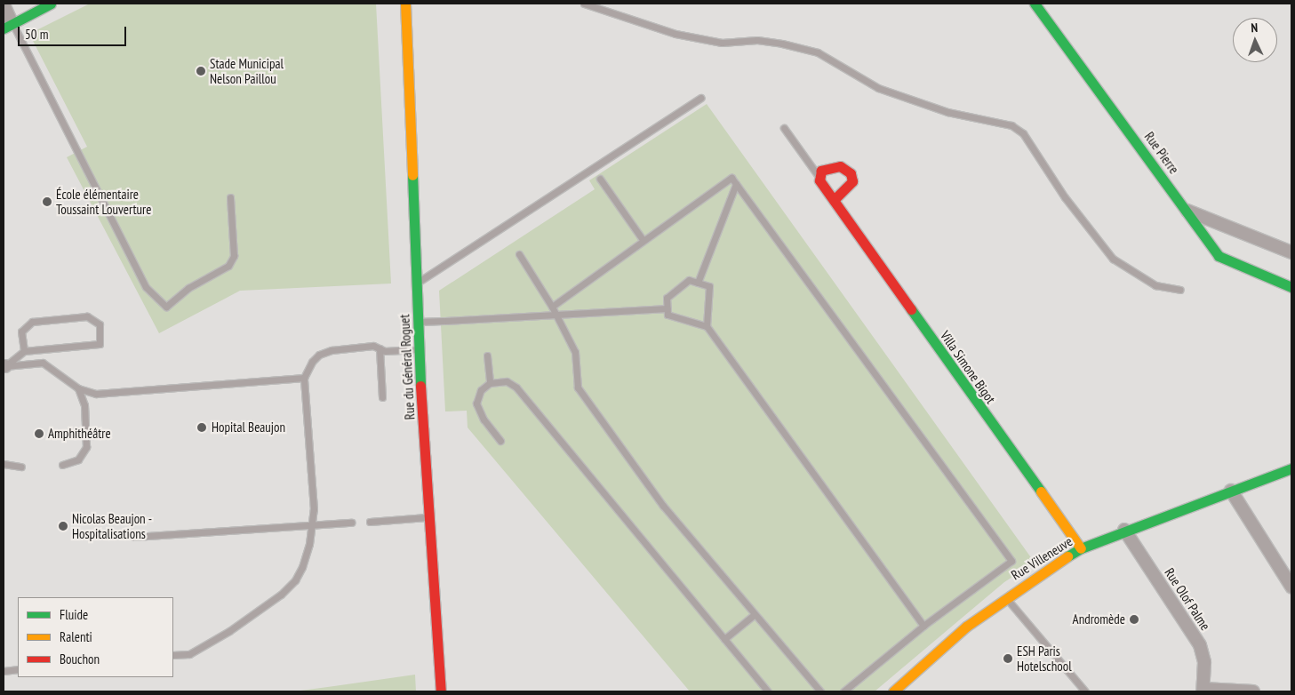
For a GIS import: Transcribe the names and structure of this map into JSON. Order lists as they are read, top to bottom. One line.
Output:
{"streets":{"street":["Rue Pierre","Rue du Général Roguet","Villa Simone Bigot","Rue Villeneuve","Rue Olof Palme"]},"crossings":[["Villa Simone Bigot","Rue Villeneuve"],["Rue Villeneuve","Rue Olof Palme"]],"places":["Stade Municipal Nelson Paillou","École élémentaire Toussaint Louverture","Hopital Beaujon","Amphithéâtre","Nicolas Beaujon - Hospitalisations","Andromède","ESH Paris Hotelschool"],"legend":["Fluide","Ralenti","Bouchon"],"scale_bar":"50 m","north":"top"}
